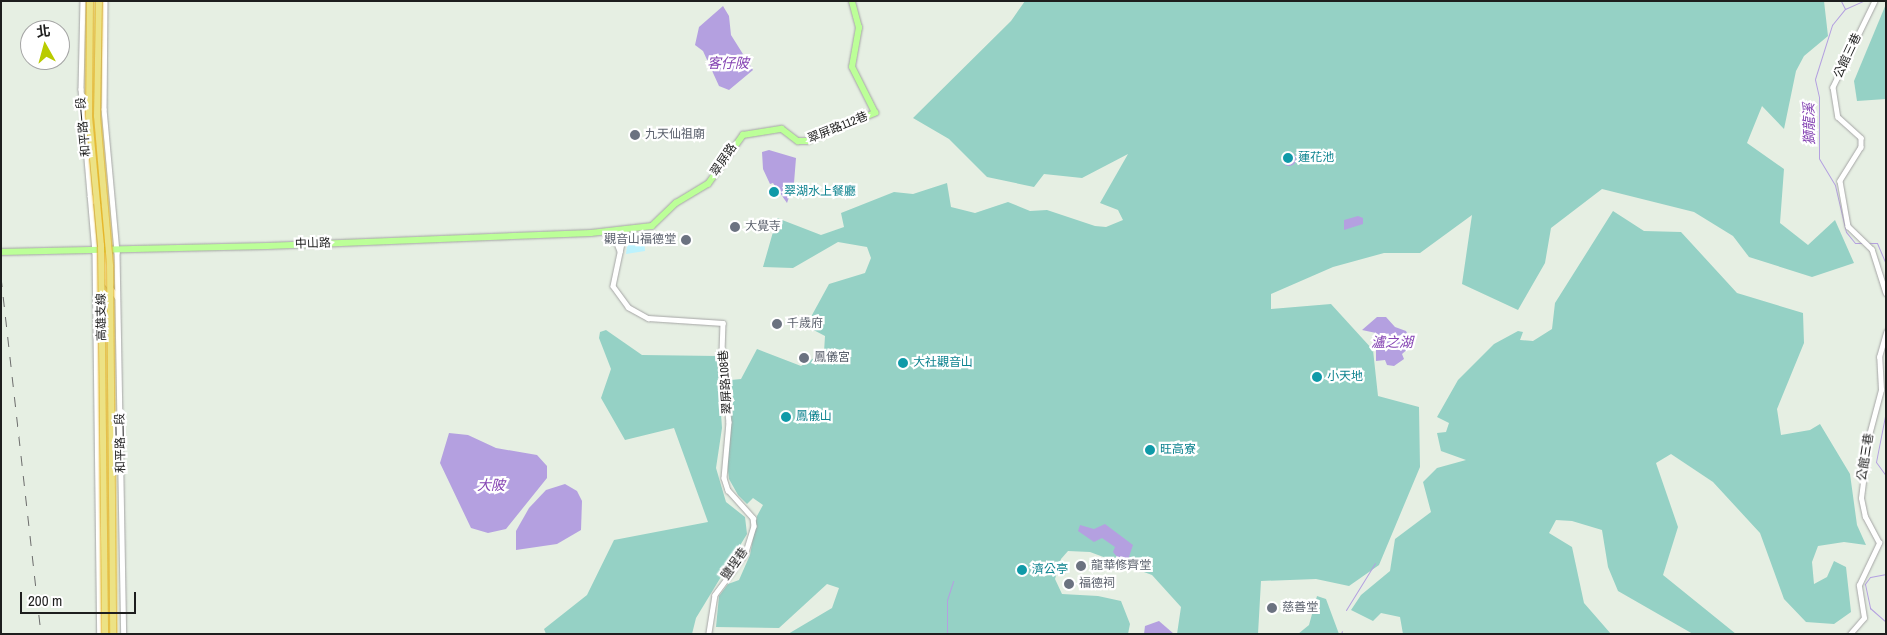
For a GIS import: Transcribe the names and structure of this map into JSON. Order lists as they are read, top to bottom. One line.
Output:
{"streets":{"highway":["高雄支線"],"main road":["翠屏路112巷","翠屏路","中山路"],"street":["公館三巷","和平路一段","翠屏路108巷","和平路二段","鹽埕巷"]},"crossings":[["和平路一段","中山路"],["和平路一段","和平路二段"],["翠屏路112巷","翠屏路"],["翠屏路","中山路"],["翠屏路","翠屏路108巷"],["中山路","翠屏路108巷"],["中山路","和平路二段"],["翠屏路108巷","鹽埕巷"]],"water":["客仔陂","獅龍溪","瀘之湖","大陂"],"places":["九天仙祖廟","蓮花池","翠湖水上餐廳","大覺寺","觀音山福德堂","千歲府","鳳儀宮","大社觀音山","小天地","鳳儀山","旺高寮","龍華修齊堂","濟公亭","福德祠","慈善堂"],"scale_bar":"200 m","north":"top"}
